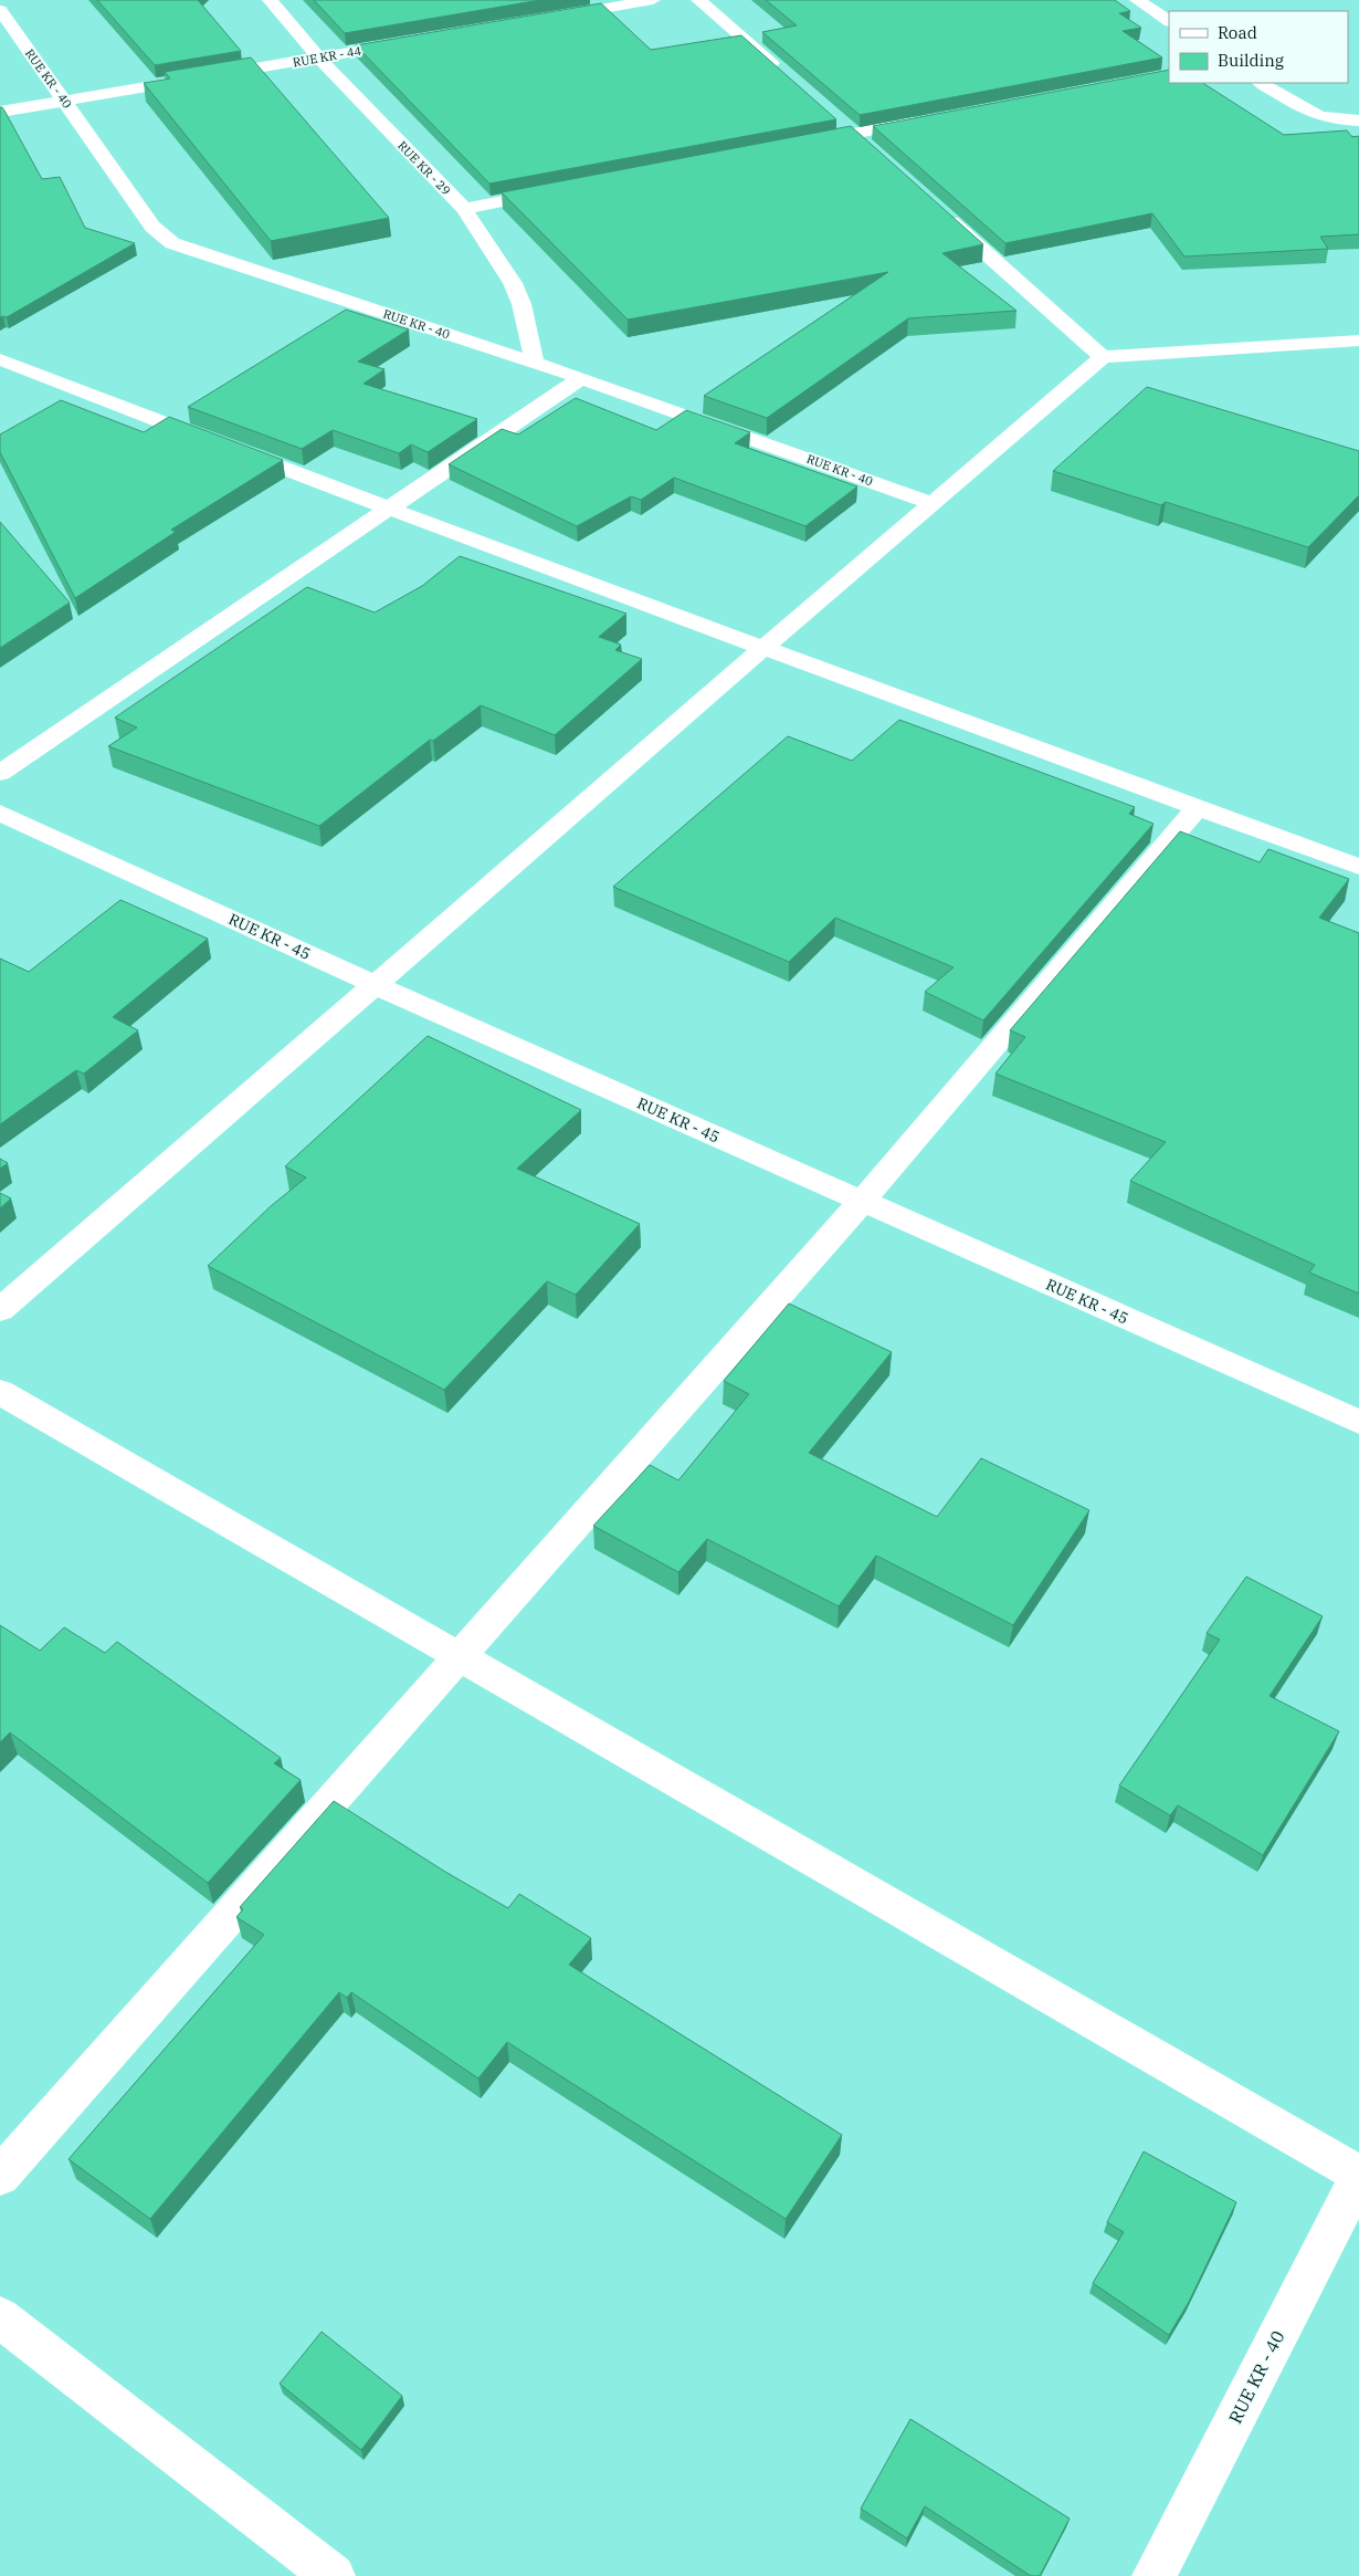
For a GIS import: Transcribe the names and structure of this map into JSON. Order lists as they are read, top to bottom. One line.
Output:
{"streets":{"street":["RUE KR - 44","RUE KR - 40","RUE KR - 29","RUE KR - 45"]},"crossings":[["RUE KR - 44","RUE KR - 40"],["RUE KR - 44","RUE KR - 29"],["RUE KR - 40","RUE KR - 29"]],"legend":["Road","Building"]}
